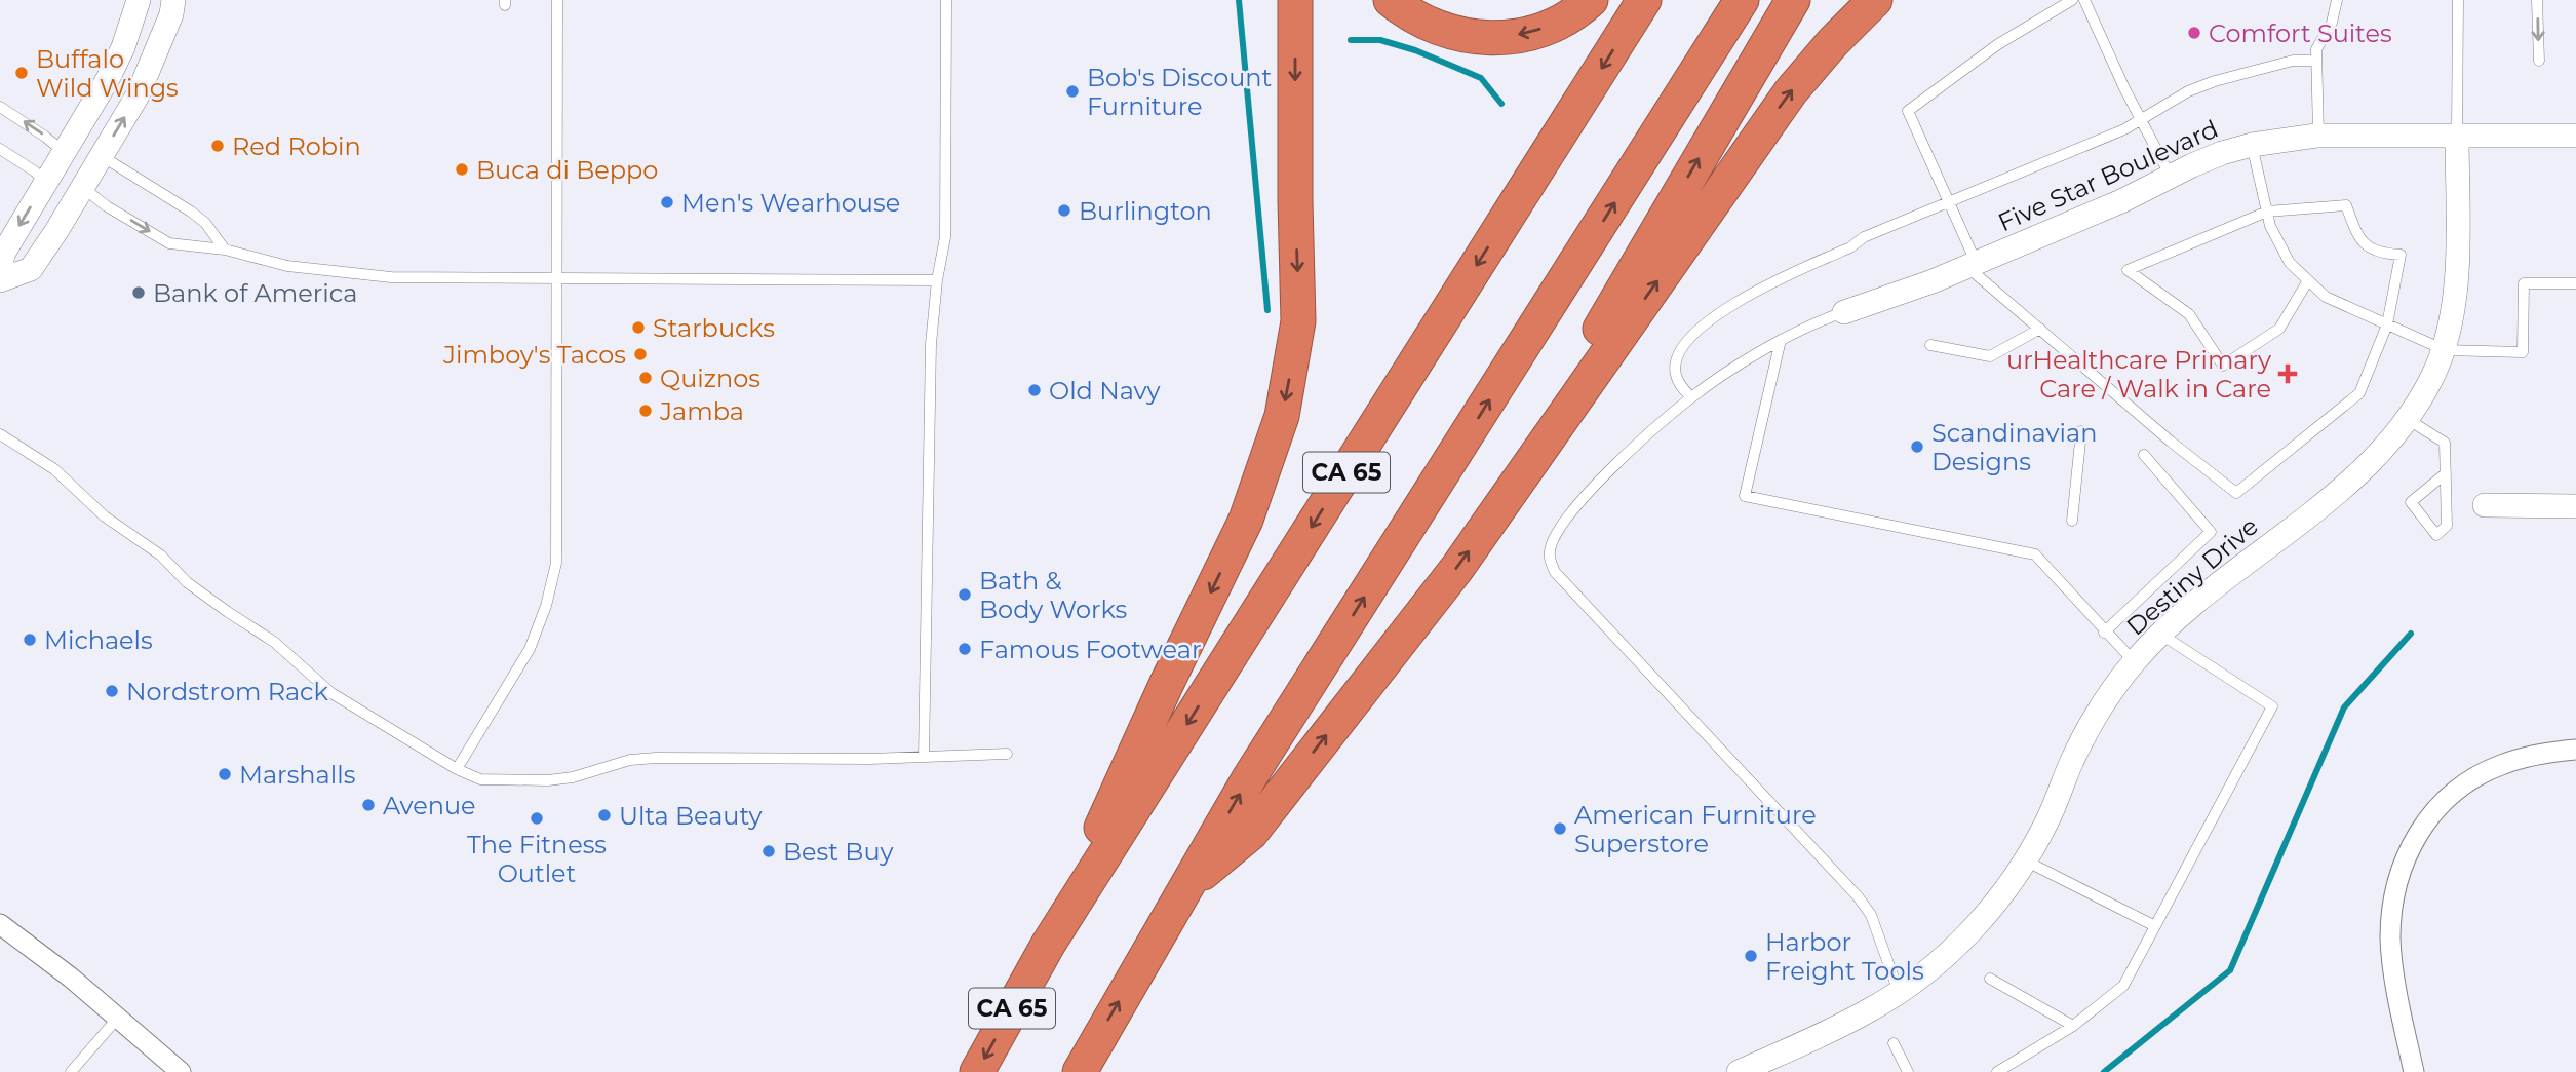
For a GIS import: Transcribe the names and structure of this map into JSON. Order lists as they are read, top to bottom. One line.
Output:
{"streets":{"highway":["CA 65"],"street":["Five Star Boulevard","Destiny Drive"]},"crossings":[["Five Star Boulevard","Destiny Drive"]],"places":{"other":["Comfort Suites","Buffalo Wild Wings","Bob's Discount Furniture","Red Robin","Buca di Beppo","Men's Wearhouse","Burlington","Bank of America","Starbucks","Jimboy's Tacos","Quiznos","Old Navy","Jamba","Scandinavian Designs","Bath & Body Works","Michaels","Famous Footwear","Nordstrom Rack","Marshalls","Avenue","Ulta Beauty","The Fitness Outlet","American Furniture Superstore","Best Buy","Harbor Freight Tools"],"health":["urHealthcare Primary Care / Walk in Care"]}}
